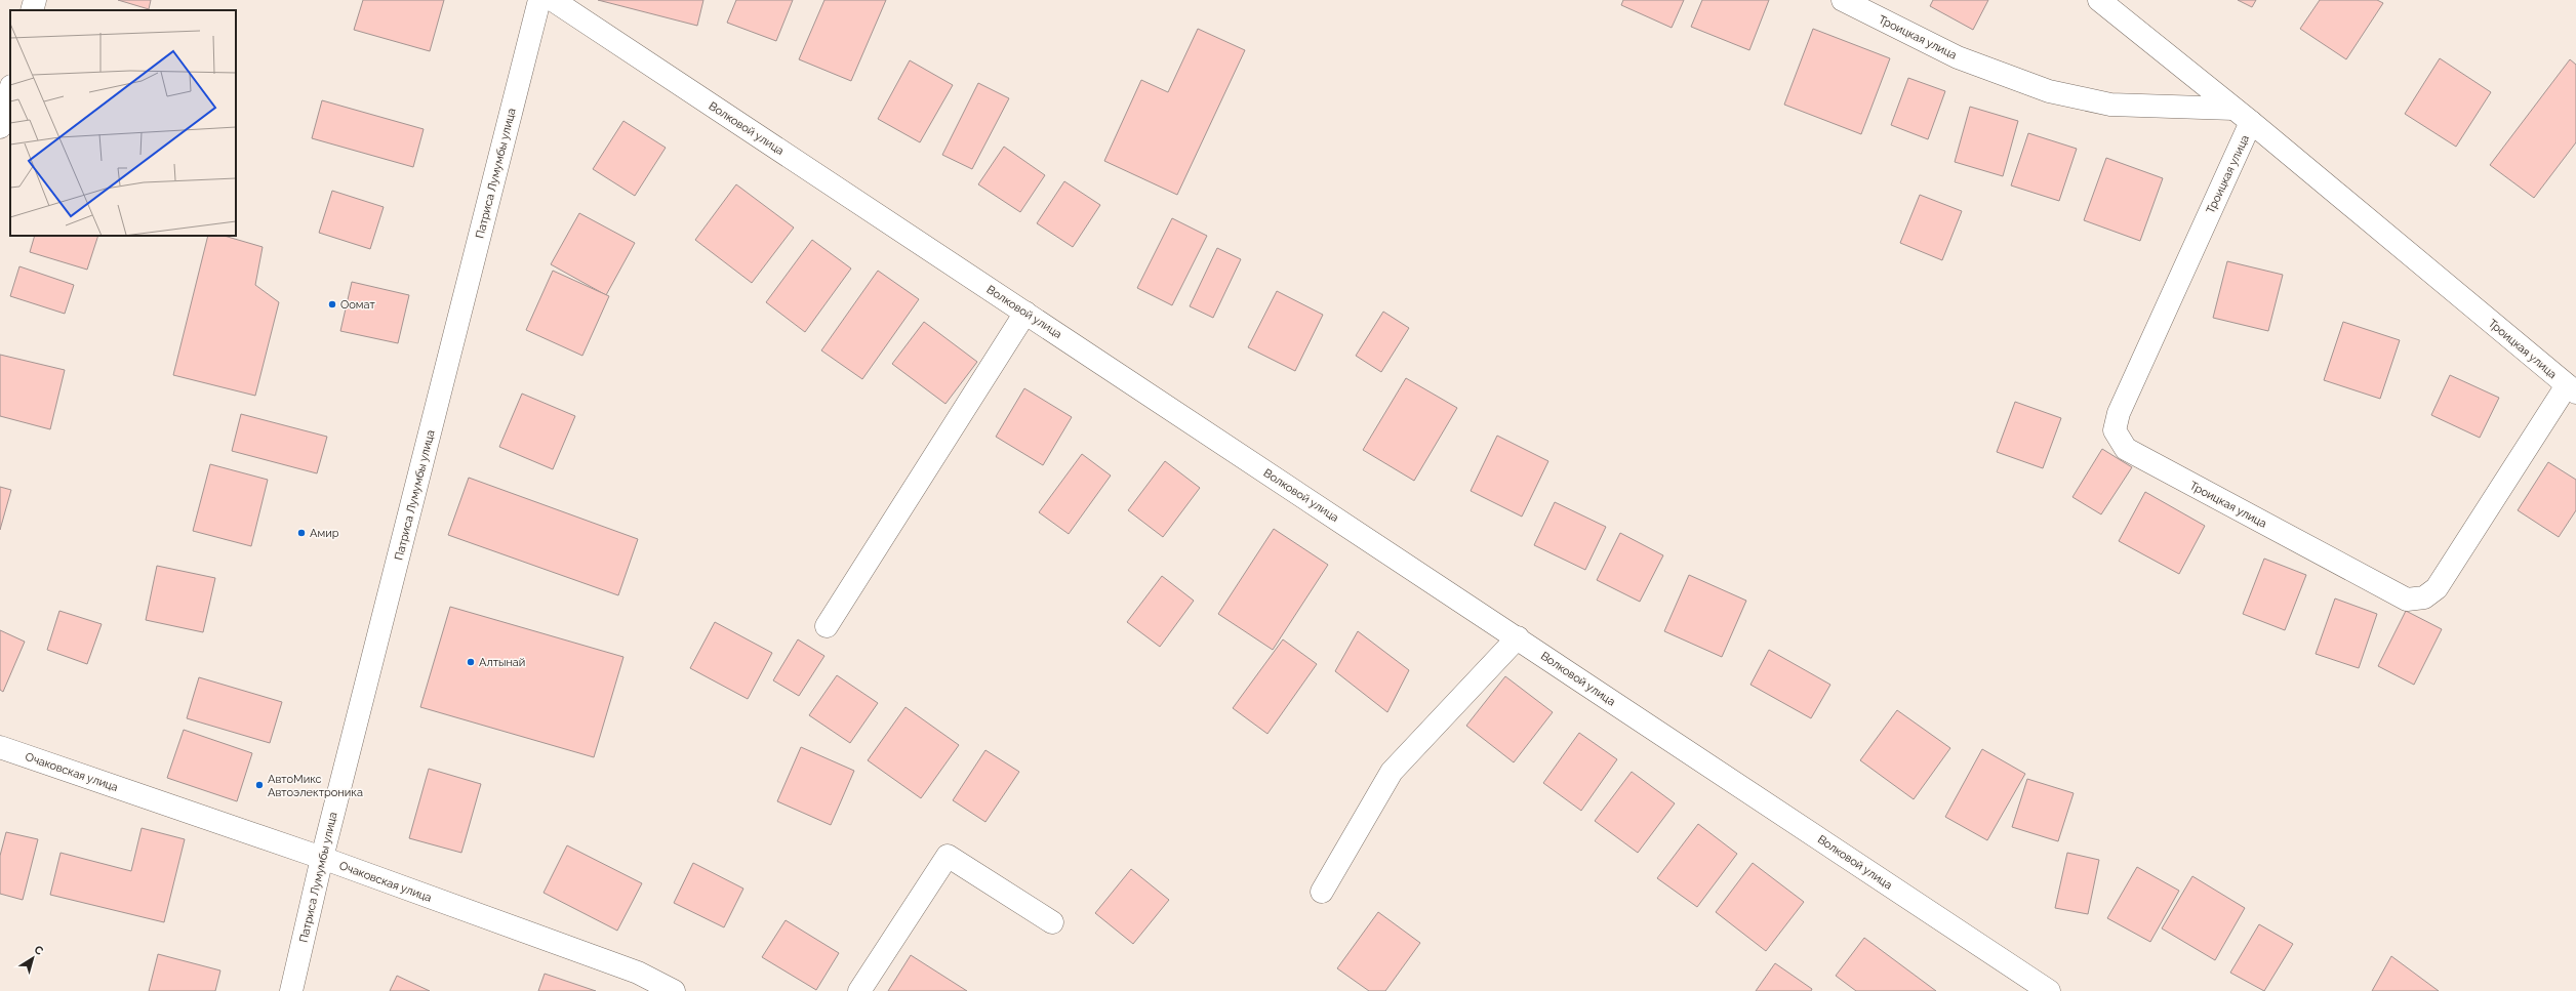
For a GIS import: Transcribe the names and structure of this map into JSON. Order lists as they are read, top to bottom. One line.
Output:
{"streets":{"street":["Троицкая улица","Волковой улица","Патриса Лумумбы улица","Очаковская улица"]},"crossings":[["Патриса Лумумбы улица","Очаковская улица"]],"places":["Оомат","Амир","Алтынай","АвтоМикс Автоэлектроника"],"north":"top right"}
